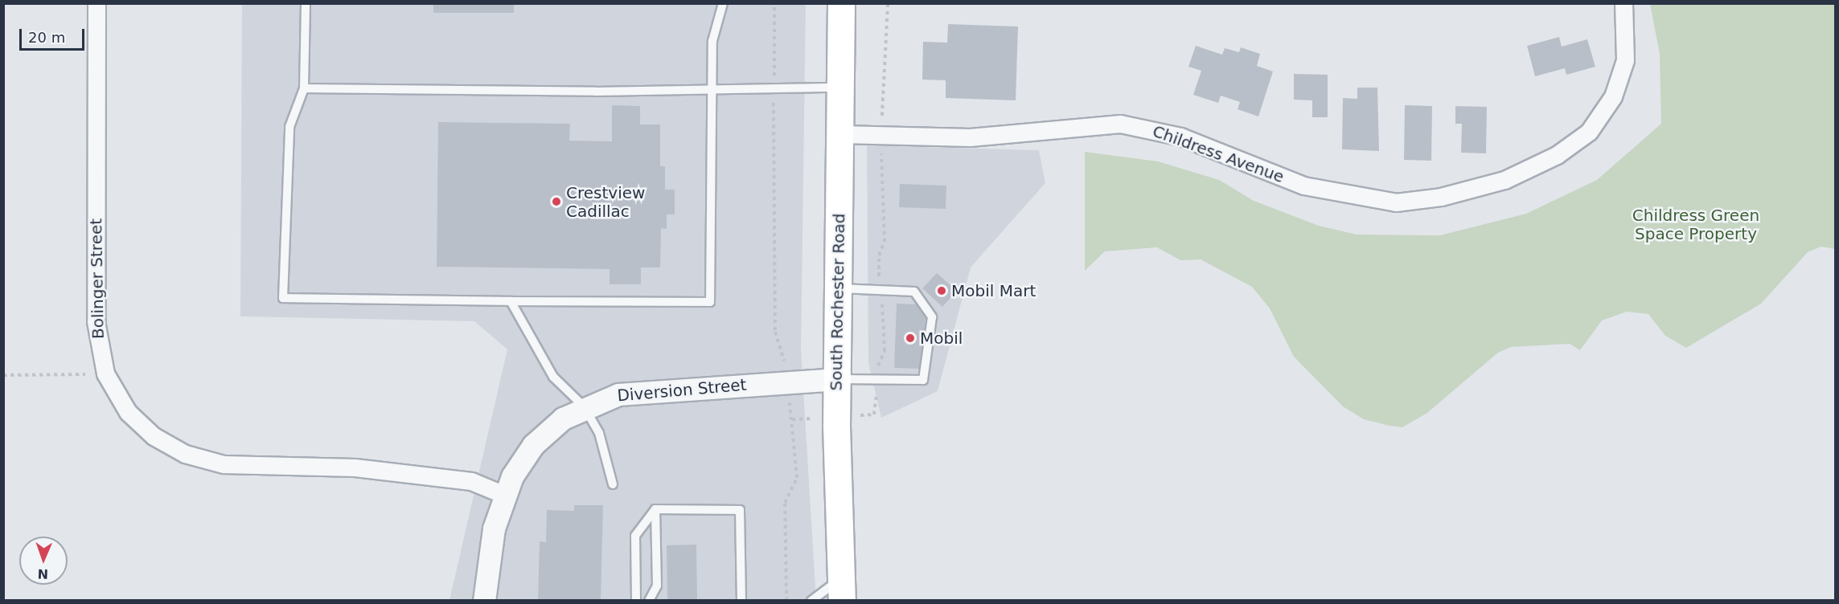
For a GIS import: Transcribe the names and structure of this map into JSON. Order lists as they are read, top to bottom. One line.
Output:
{"streets":{"main road":["South Rochester Road"],"street":["Childress Avenue","Bolinger Street","Diversion Street"]},"crossings":[["Childress Avenue","South Rochester Road"],["Bolinger Street","Diversion Street"],["South Rochester Road","Diversion Street"]],"parks":["Childress Green Space Property"],"places":["Crestview Cadillac","Mobil Mart","Mobil"],"scale_bar":"20 m","north":"bottom"}
